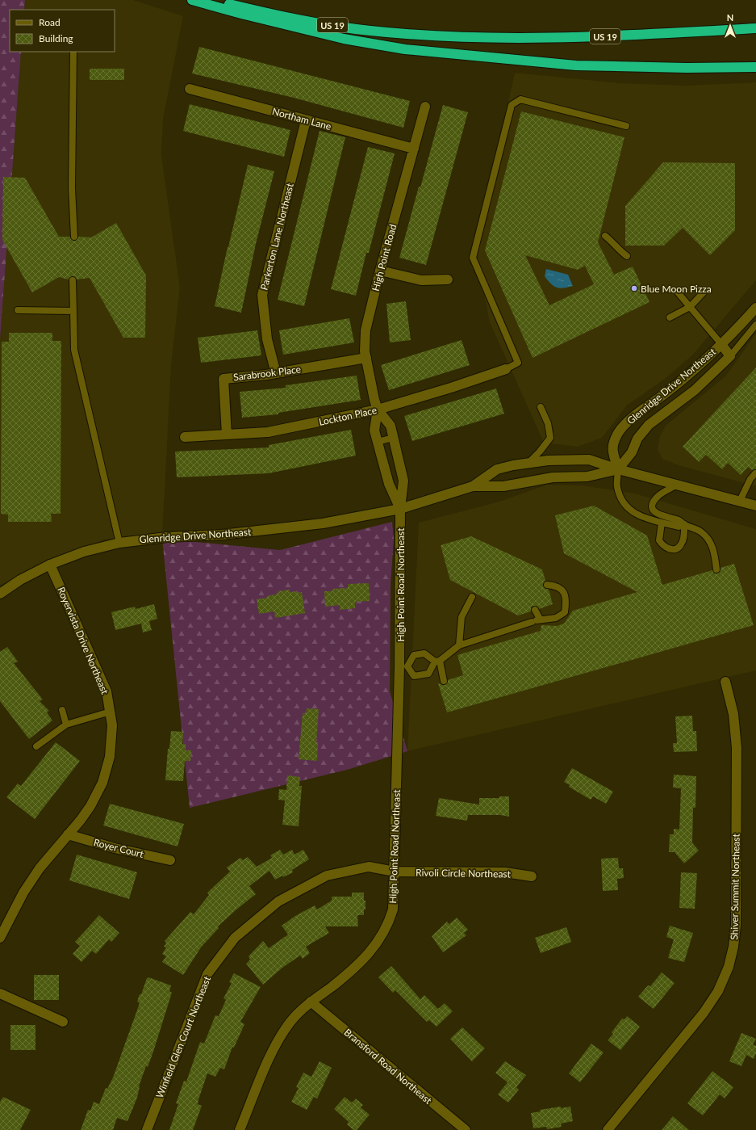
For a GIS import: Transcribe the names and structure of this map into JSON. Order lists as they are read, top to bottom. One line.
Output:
{"streets":{"highway":["US 19"],"street":["Northam Lane","Parkerton Lane Northeast","High Point Road","Sarabrook Place","Glenridge Drive Northeast","Lockton Place","High Point Road Northeast","Royervista Drive Northeast","Royer Court","Rivoli Circle Northeast","Shiver Summit Northeast","Winfield Glen Court Northeast","Bransford Road Northeast"]},"crossings":[["Northam Lane","Parkerton Lane Northeast"],["Northam Lane","High Point Road"],["Parkerton Lane Northeast","Sarabrook Place"],["High Point Road","Sarabrook Place"],["High Point Road","Glenridge Drive Northeast"],["High Point Road","Lockton Place"],["High Point Road","High Point Road Northeast"],["Sarabrook Place","Lockton Place"],["Glenridge Drive Northeast","High Point Road Northeast"],["Glenridge Drive Northeast","Royervista Drive Northeast"],["High Point Road Northeast","Rivoli Circle Northeast"],["High Point Road Northeast","Winfield Glen Court Northeast"],["High Point Road Northeast","Bransford Road Northeast"],["Royervista Drive Northeast","Royer Court"],["Rivoli Circle Northeast","Winfield Glen Court Northeast"]],"places":["Blue Moon Pizza"],"legend":["Road","Building"],"north":"top"}
